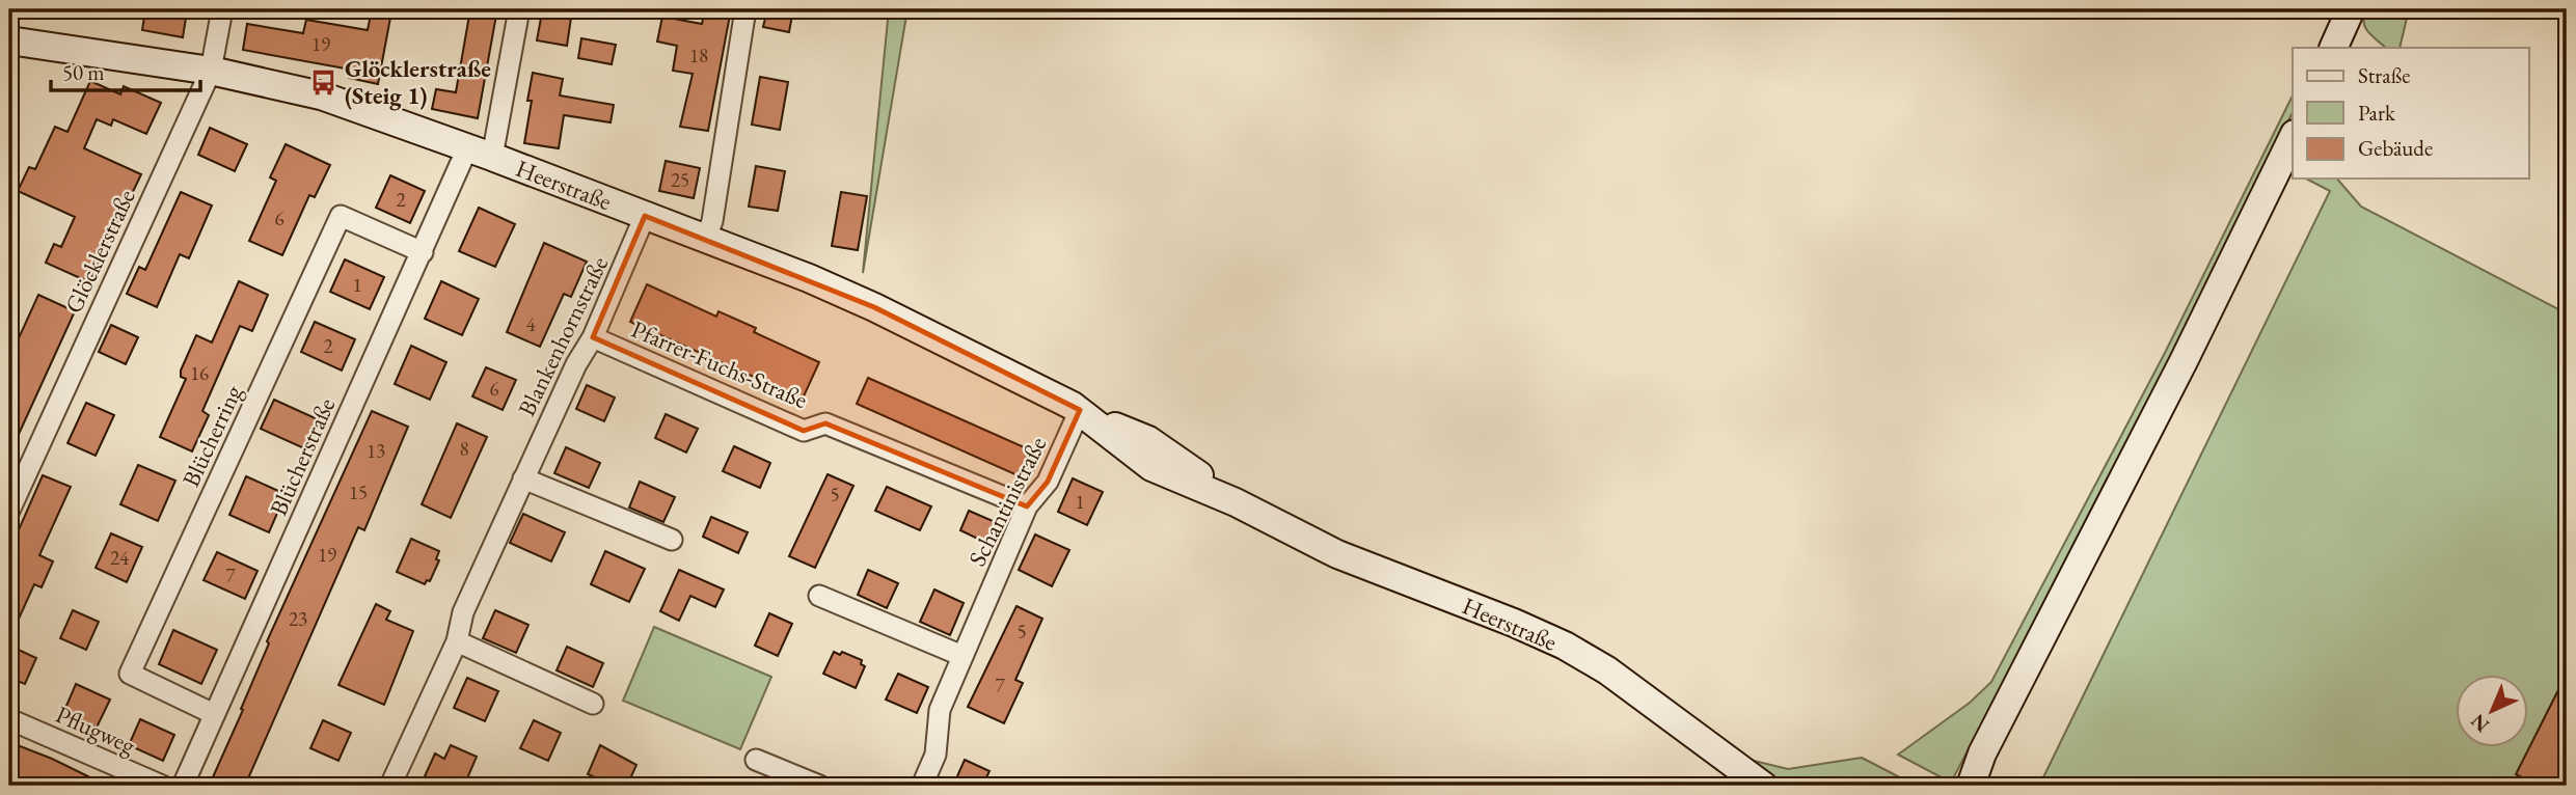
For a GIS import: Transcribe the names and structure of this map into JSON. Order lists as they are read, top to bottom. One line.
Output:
{"streets":{"street":["Heerstraße","Glöcklerstraße","Blankenhornstraße","Pfarrer-Fuchs-Straße","Blücherring","Blücherstraße","Schantinistraße","Pflugweg"]},"crossings":[["Heerstraße","Glöcklerstraße"],["Heerstraße","Blankenhornstraße"],["Heerstraße","Blücherstraße"],["Heerstraße","Schantinistraße"],["Blankenhornstraße","Pfarrer-Fuchs-Straße"],["Pfarrer-Fuchs-Straße","Schantinistraße"],["Blücherring","Blücherstraße"]],"places":{"bus stop":["Glöcklerstraße (Steig 1)"]},"house_numbers":["19","18","25","2","6","1","4","2","16","6","8","13","15","5","1","19","24","7","23","5","7"],"legend":["Straße","Park","Gebäude"],"scale_bar":"50 m","north":"bottom left"}
